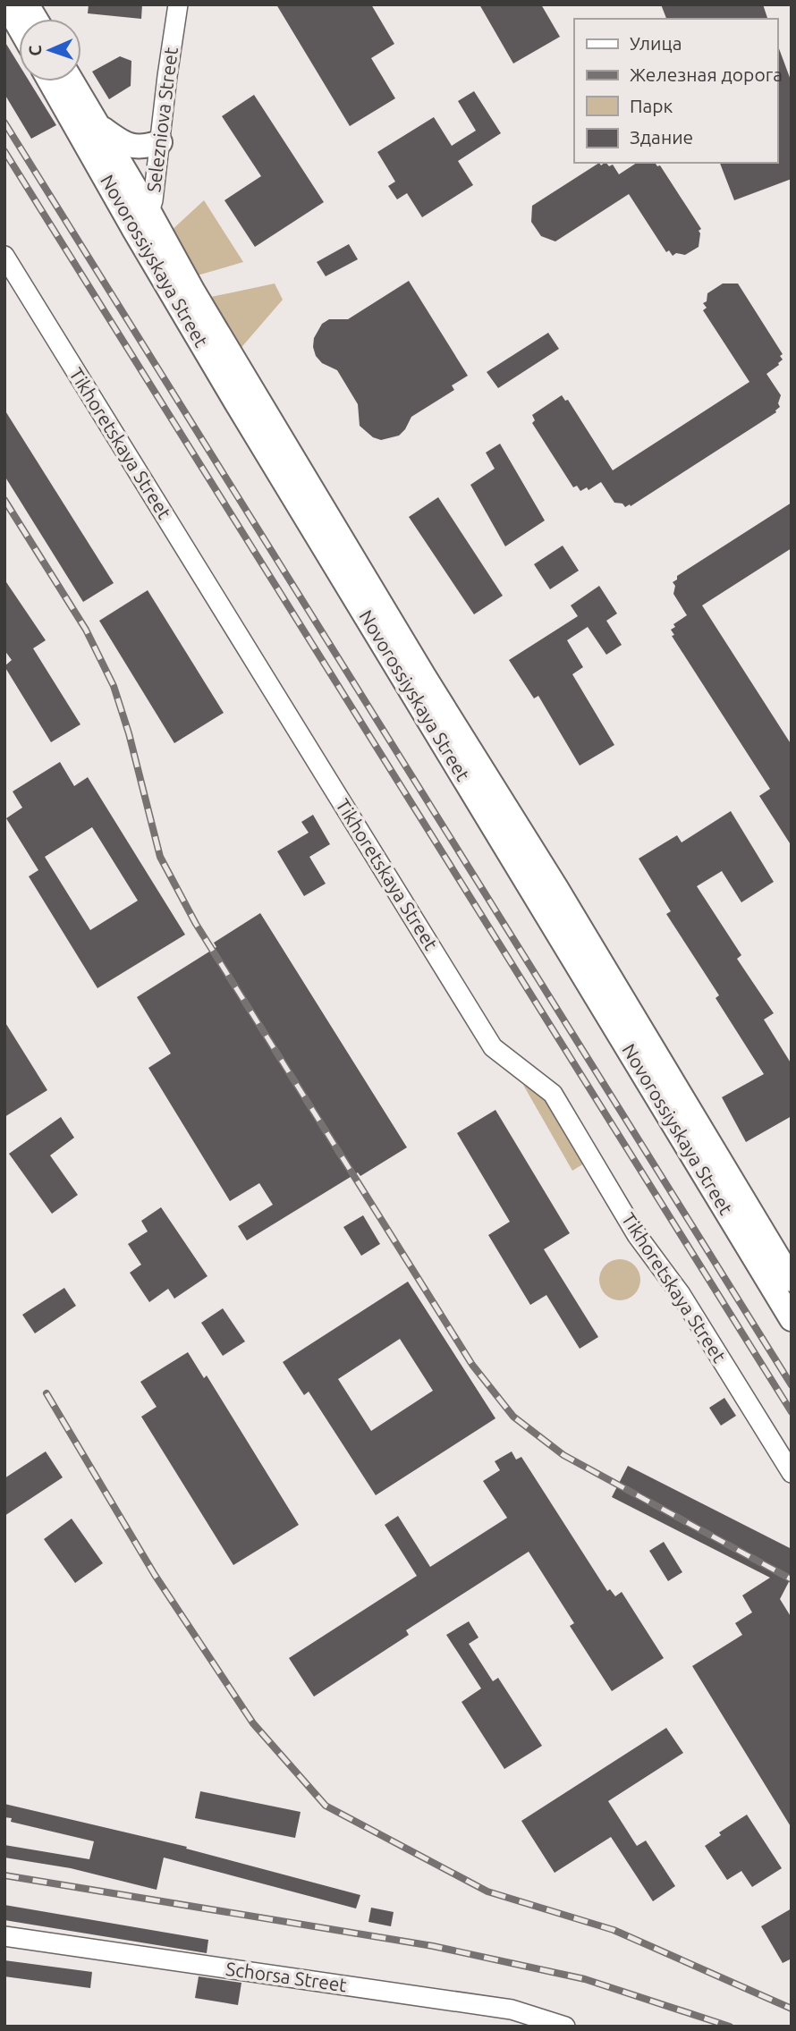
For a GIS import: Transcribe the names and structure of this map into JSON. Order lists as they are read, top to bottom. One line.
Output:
{"streets":{"main road":["Novorossiyskaya Street"],"street":["Selezniova Street","Tikhoretskaya Street","Schorsa Street"]},"crossings":[["Selezniova Street","Novorossiyskaya Street"]],"legend":["Улица","Железная дорога","Парк","Здание"],"north":"left"}
